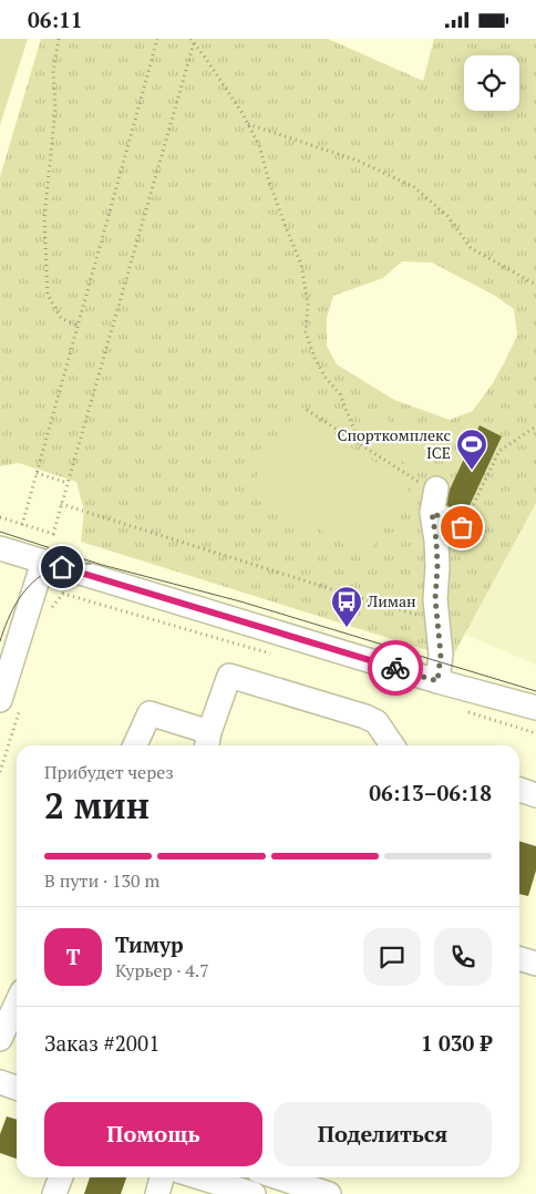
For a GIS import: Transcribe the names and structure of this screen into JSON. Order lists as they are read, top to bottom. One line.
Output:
{"places":{"sports":["Спорткомплекс ICE"],"bus stop":["Лиман"]},"page":{"status":"06:11","heading":["2 мин","Прибудет через","06:13–06:18"],"panel":["Тимур","Курьер · 4.7","Заказ #2001","1 030 ₽"],"bar":"В пути · 130 m","round":"Т","buttons":["Помощь","Поделиться"]}}
